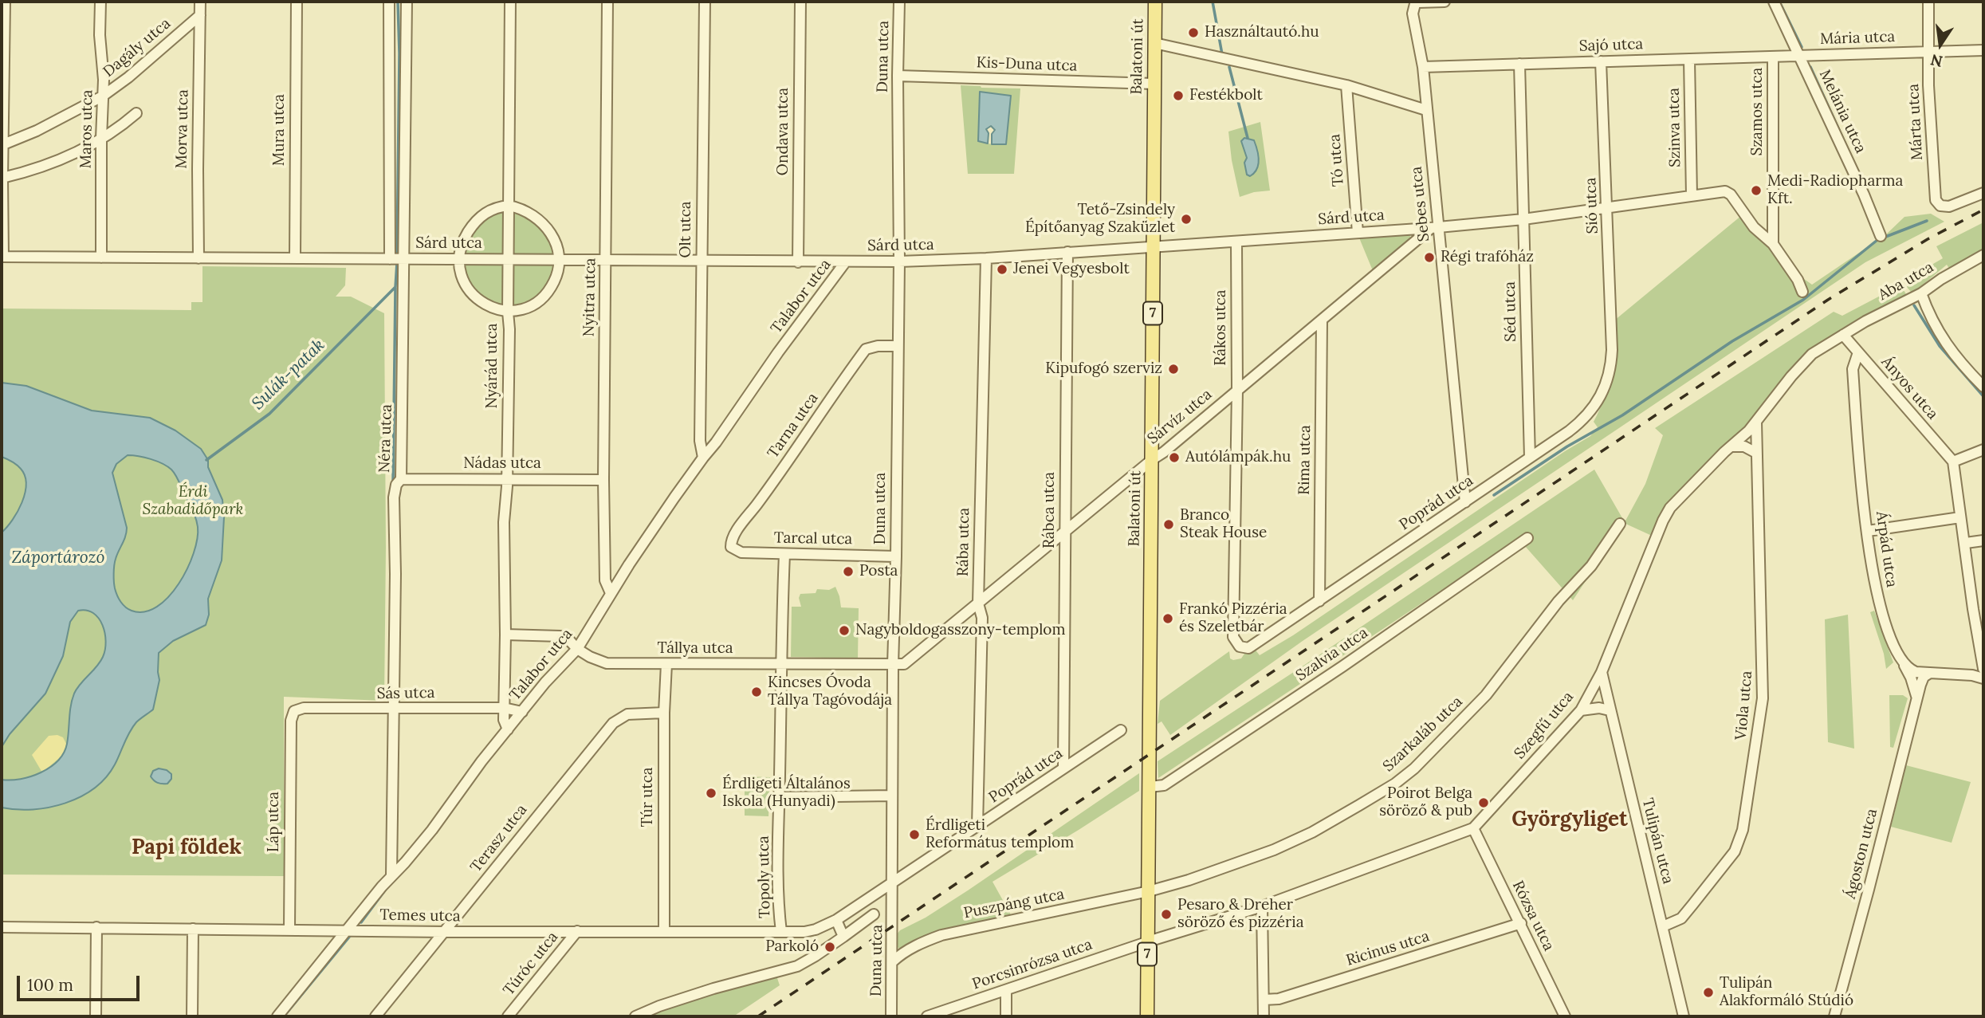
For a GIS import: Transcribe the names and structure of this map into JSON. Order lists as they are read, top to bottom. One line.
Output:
{"streets":{"main road":["Balatoni út","7"],"street":["Mária utca","Sajó utca","Dagály utca","Duna utca","Kis-Duna utca","Szamos utca","Melánia utca","Márta utca","Szinva utca","Maros utca","Morva utca","Mura utca","Ondava utca","Tó utca","Sebes utca","Sió utca","Sárd utca","Olt utca","Aba utca","Talabor utca","Nyitra utca","Séd utca","Rákos utca","Nyárád utca","Ányos utca","Sárvíz utca","Tarna utca","Néra utca","Rima utca","Nádas utca","Poprád utca","Rábca utca","Tarcal utca","Rába utca","Árpád utca","Tállya utca","Szalvia utca","Sás utca","Viola utca","Szegfű utca","Szarkaláb utca","Túr utca","Láp utca","Terasz utca","Tulipán utca","Ágoston utca","Topoly utca","Puszpáng utca","Temes utca","Rózsa utca","Ricinus utca","Túróc utca","Porcsinrózsa utca"]},"crossings":[["Mária utca","Sajó utca"],["Mária utca","Melánia utca"],["Mária utca","Márta utca"],["Sajó utca","Szamos utca"],["Sajó utca","Melánia utca"],["Sajó utca","Szinva utca"],["Sajó utca","Sebes utca"],["Sajó utca","Sió utca"],["Sajó utca","Séd utca"],["Dagály utca","Maros utca"],["Dagály utca","Morva utca"],["Duna utca","Kis-Duna utca"],["Duna utca","Sárd utca"],["Duna utca","Sárvíz utca"],["Duna utca","Tarna utca"],["Duna utca","Poprád utca"],["Duna utca","Tarcal utca"],["Duna utca","Tállya utca"],["Duna utca","Puszpáng utca"],["Duna utca","Temes utca"],["Balatoni út","Kis-Duna utca"],["Balatoni út","Sárd utca"],["Balatoni út","Sárvíz utca"],["Balatoni út","Szalvia utca"],["Balatoni út","Szegfű utca"],["Balatoni út","Szarkaláb utca"],["Balatoni út","Puszpáng utca"],["Balatoni út","Porcsinrózsa utca"],["Szamos utca","Sárd utca"],["Szinva utca","Sárd utca"],["Maros utca","Sárd utca"],["Morva utca","Sárd utca"],["Mura utca","Sárd utca"],["Ondava utca","Sárd utca"],["Tó utca","Sárd utca"],["Sebes utca","Sárd utca"],["Sebes utca","Sárvíz utca"],["Sebes utca","Poprád utca"],["Sió utca","Sárd utca"],["Sió utca","Poprád utca"],["Sárd utca","Olt utca"],["Sárd utca","Talabor utca"],["Sárd utca","Nyitra utca"],["Sárd utca","Séd utca"],["Sárd utca","Rákos utca"],["Sárd utca","Nyárád utca"],["Sárd utca","Sárvíz utca"],["Sárd utca","Néra utca"],["Sárd utca","Rábca utca"],["Sárd utca","Rába utca"],["Olt utca","Talabor utca"],["Aba utca","Ányos utca"],["Aba utca","Szegfű utca"],["Talabor utca","Nyitra utca"],["Talabor utca","Nyárád utca"],["Talabor utca","Néra utca"],["Talabor utca","Tállya utca"],["Talabor utca","Sás utca"],["Talabor utca","Temes utca"],["Nyitra utca","Nádas utca"],["Séd utca","Poprád utca"],["Rákos utca","Sárvíz utca"],["Rákos utca","Poprád utca"],["Nyárád utca","Nádas utca"],["Nyárád utca","Tállya utca"],["Nyárád utca","Sás utca"],["Ányos utca","Árpád utca"],["Ányos utca","Szegfű utca"],["Sárvíz utca","Rima utca"],["Sárvíz utca","Rábca utca"],["Sárvíz utca","Rába utca"],["Sárvíz utca","Tállya utca"],["Tarna utca","Tarcal utca"],["Néra utca","Nádas utca"],["Néra utca","Sás utca"],["Rima utca","Poprád utca"],["Poprád utca","Rábca utca"],["Poprád utca","Rába utca"],["Poprád utca","Temes utca"],["Tarcal utca","Topoly utca"],["Tállya utca","Túr utca"],["Tállya utca","Topoly utca"],["Sás utca","Láp utca"],["Viola utca","Szegfű utca"],["Viola utca","Tulipán utca"],["Szegfű utca","Tulipán utca"],["Szegfű utca","Rózsa utca"],["Szegfű utca","Porcsinrózsa utca"],["Szarkaláb utca","Puszpáng utca"],["Túr utca","Terasz utca"],["Túr utca","Temes utca"],["Láp utca","Temes utca"],["Terasz utca","Temes utca"],["Topoly utca","Temes utca"],["Temes utca","Túróc utca"],["Rózsa utca","Ricinus utca"]],"districts":["Györgyliget","Papi földek"],"water":["Sulák-patak","Záportározó"],"parks":["Érdi Szabadidőpark"],"places":["Használtautó.hu","Festékbolt","Medi-Radiopharma Kft.","Tető-Zsindely Építőanyag Szaküzlet","Régi trafóház","Jenei Vegyesbolt","Kipufogó szerviz","Autólámpák.hu","Branco Steak House","Posta","Frankó Pizzéria és Szeletbár","Nagyboldogasszony-templom","Kincses Óvoda Tállya Tagóvodája","Érdligeti Általános Iskola (Hunyadi)","Poirot Belga söröző & pub","Érdligeti Református templom","Pesaro & Dreher söröző és pizzéria","Parkoló","Tulipán Alakformáló Stúdió"],"scale_bar":"100 m","north":"bottom"}
